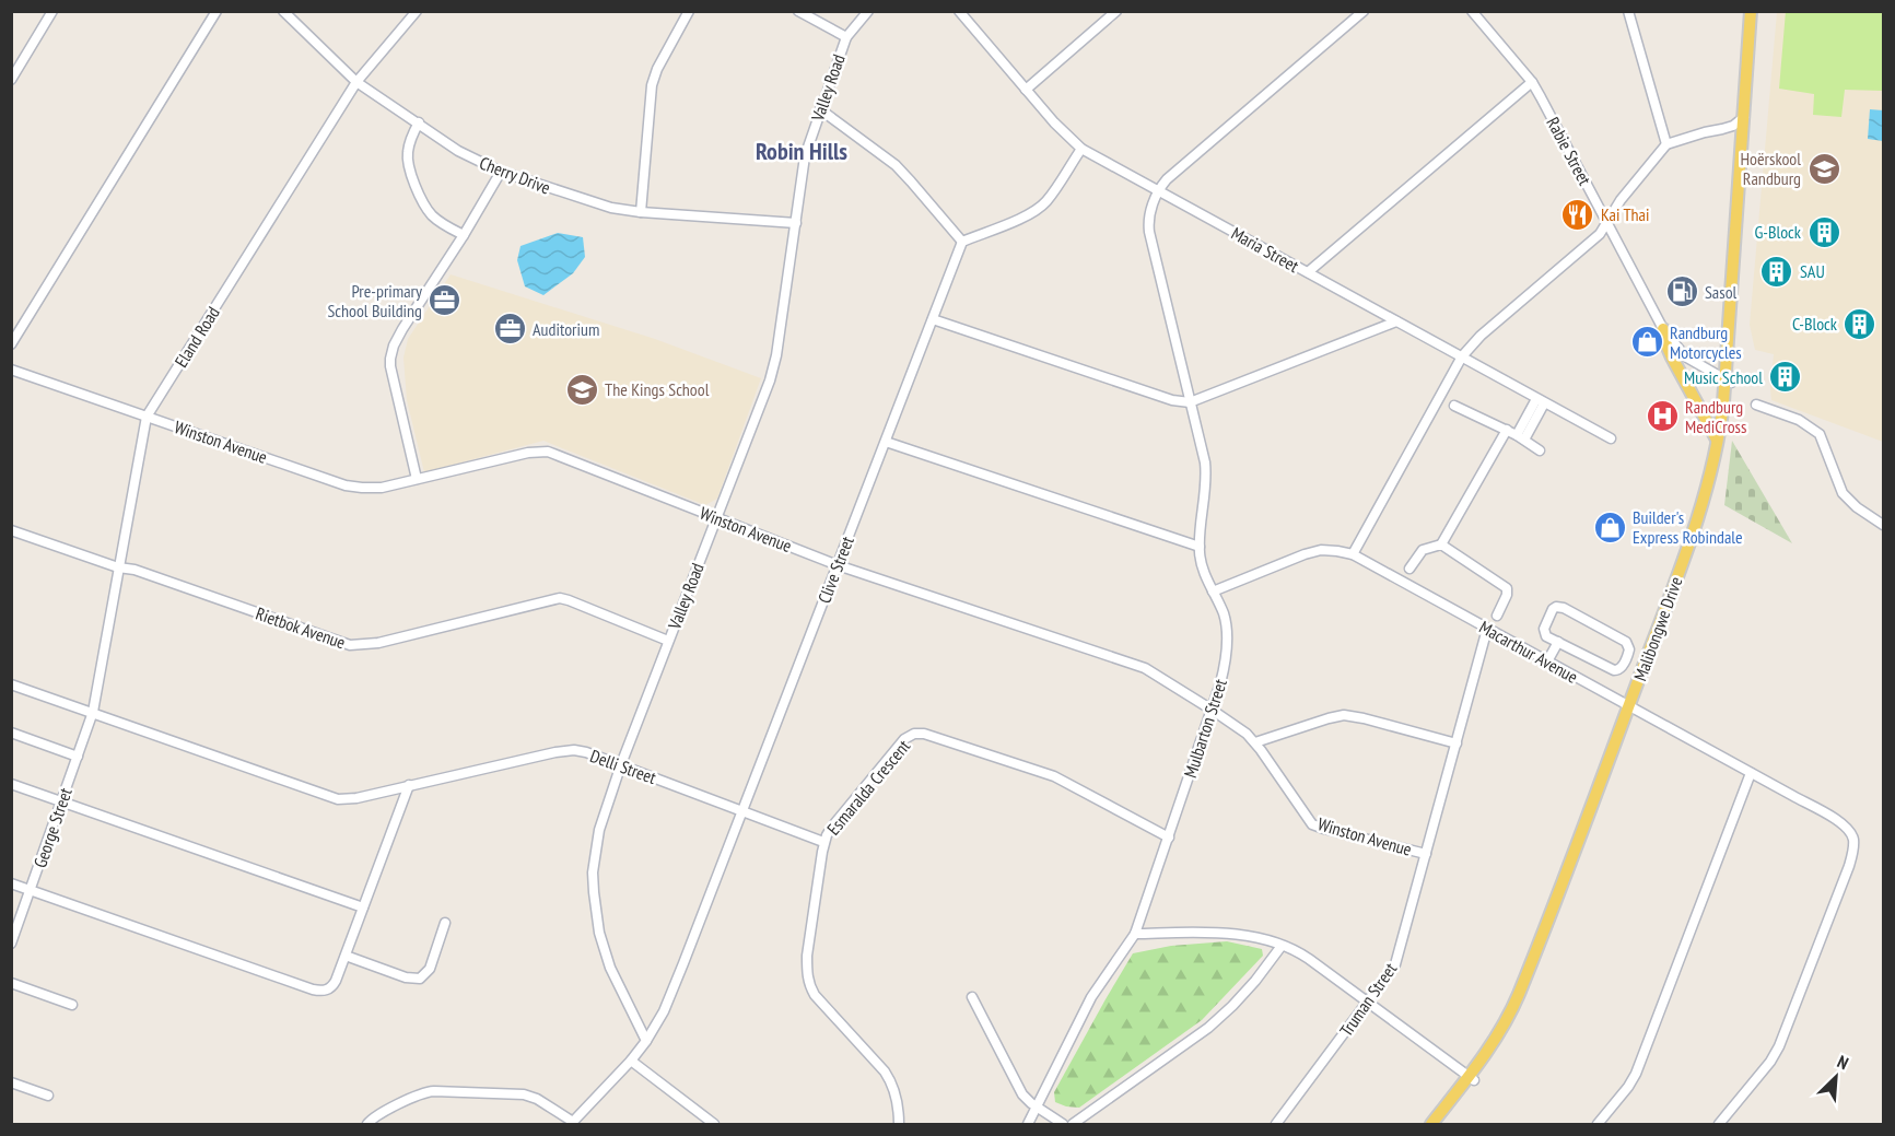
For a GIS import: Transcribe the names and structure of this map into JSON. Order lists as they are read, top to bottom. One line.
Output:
{"streets":{"main road":["Malibongwe Drive"],"street":["Valley Road","Rabie Street","Cherry Drive","Maria Street","Eland Road","Winston Avenue","Clive Street","Rietbok Avenue","Macarthur Avenue","Mulbarton Street","Delli Street","Esmaralda Crescent","George Street","Truman Street"]},"crossings":[["Valley Road","Cherry Drive"],["Valley Road","Winston Avenue"],["Valley Road","Clive Street"],["Valley Road","Rietbok Avenue"],["Valley Road","Delli Street"],["Rabie Street","Malibongwe Drive"],["Cherry Drive","Eland Road"],["Maria Street","Mulbarton Street"],["Eland Road","Winston Avenue"],["Eland Road","Rietbok Avenue"],["Eland Road","Delli Street"],["Eland Road","George Street"],["Winston Avenue","Clive Street"],["Winston Avenue","Mulbarton Street"],["Winston Avenue","Truman Street"],["Clive Street","Delli Street"],["Malibongwe Drive","Macarthur Avenue"],["Macarthur Avenue","Mulbarton Street"],["Macarthur Avenue","Truman Street"],["Mulbarton Street","Esmaralda Crescent"],["Delli Street","Esmaralda Crescent"],["Delli Street","George Street"]],"districts":["Robin Hills"],"places":{"school or university":["Hoërskool Randburg","The Kings School"],"restaurant":["Kai Thai"],"building":["G-Block","SAU","C-Block","Music School"],"fuel station":["Sasol"],"office":["Pre-primary School Building","Auditorium"],"shop":["Randburg Motorcycles","Builder's Express Robindale"],"hospital":["Randburg MediCross"]},"north":"top right"}
